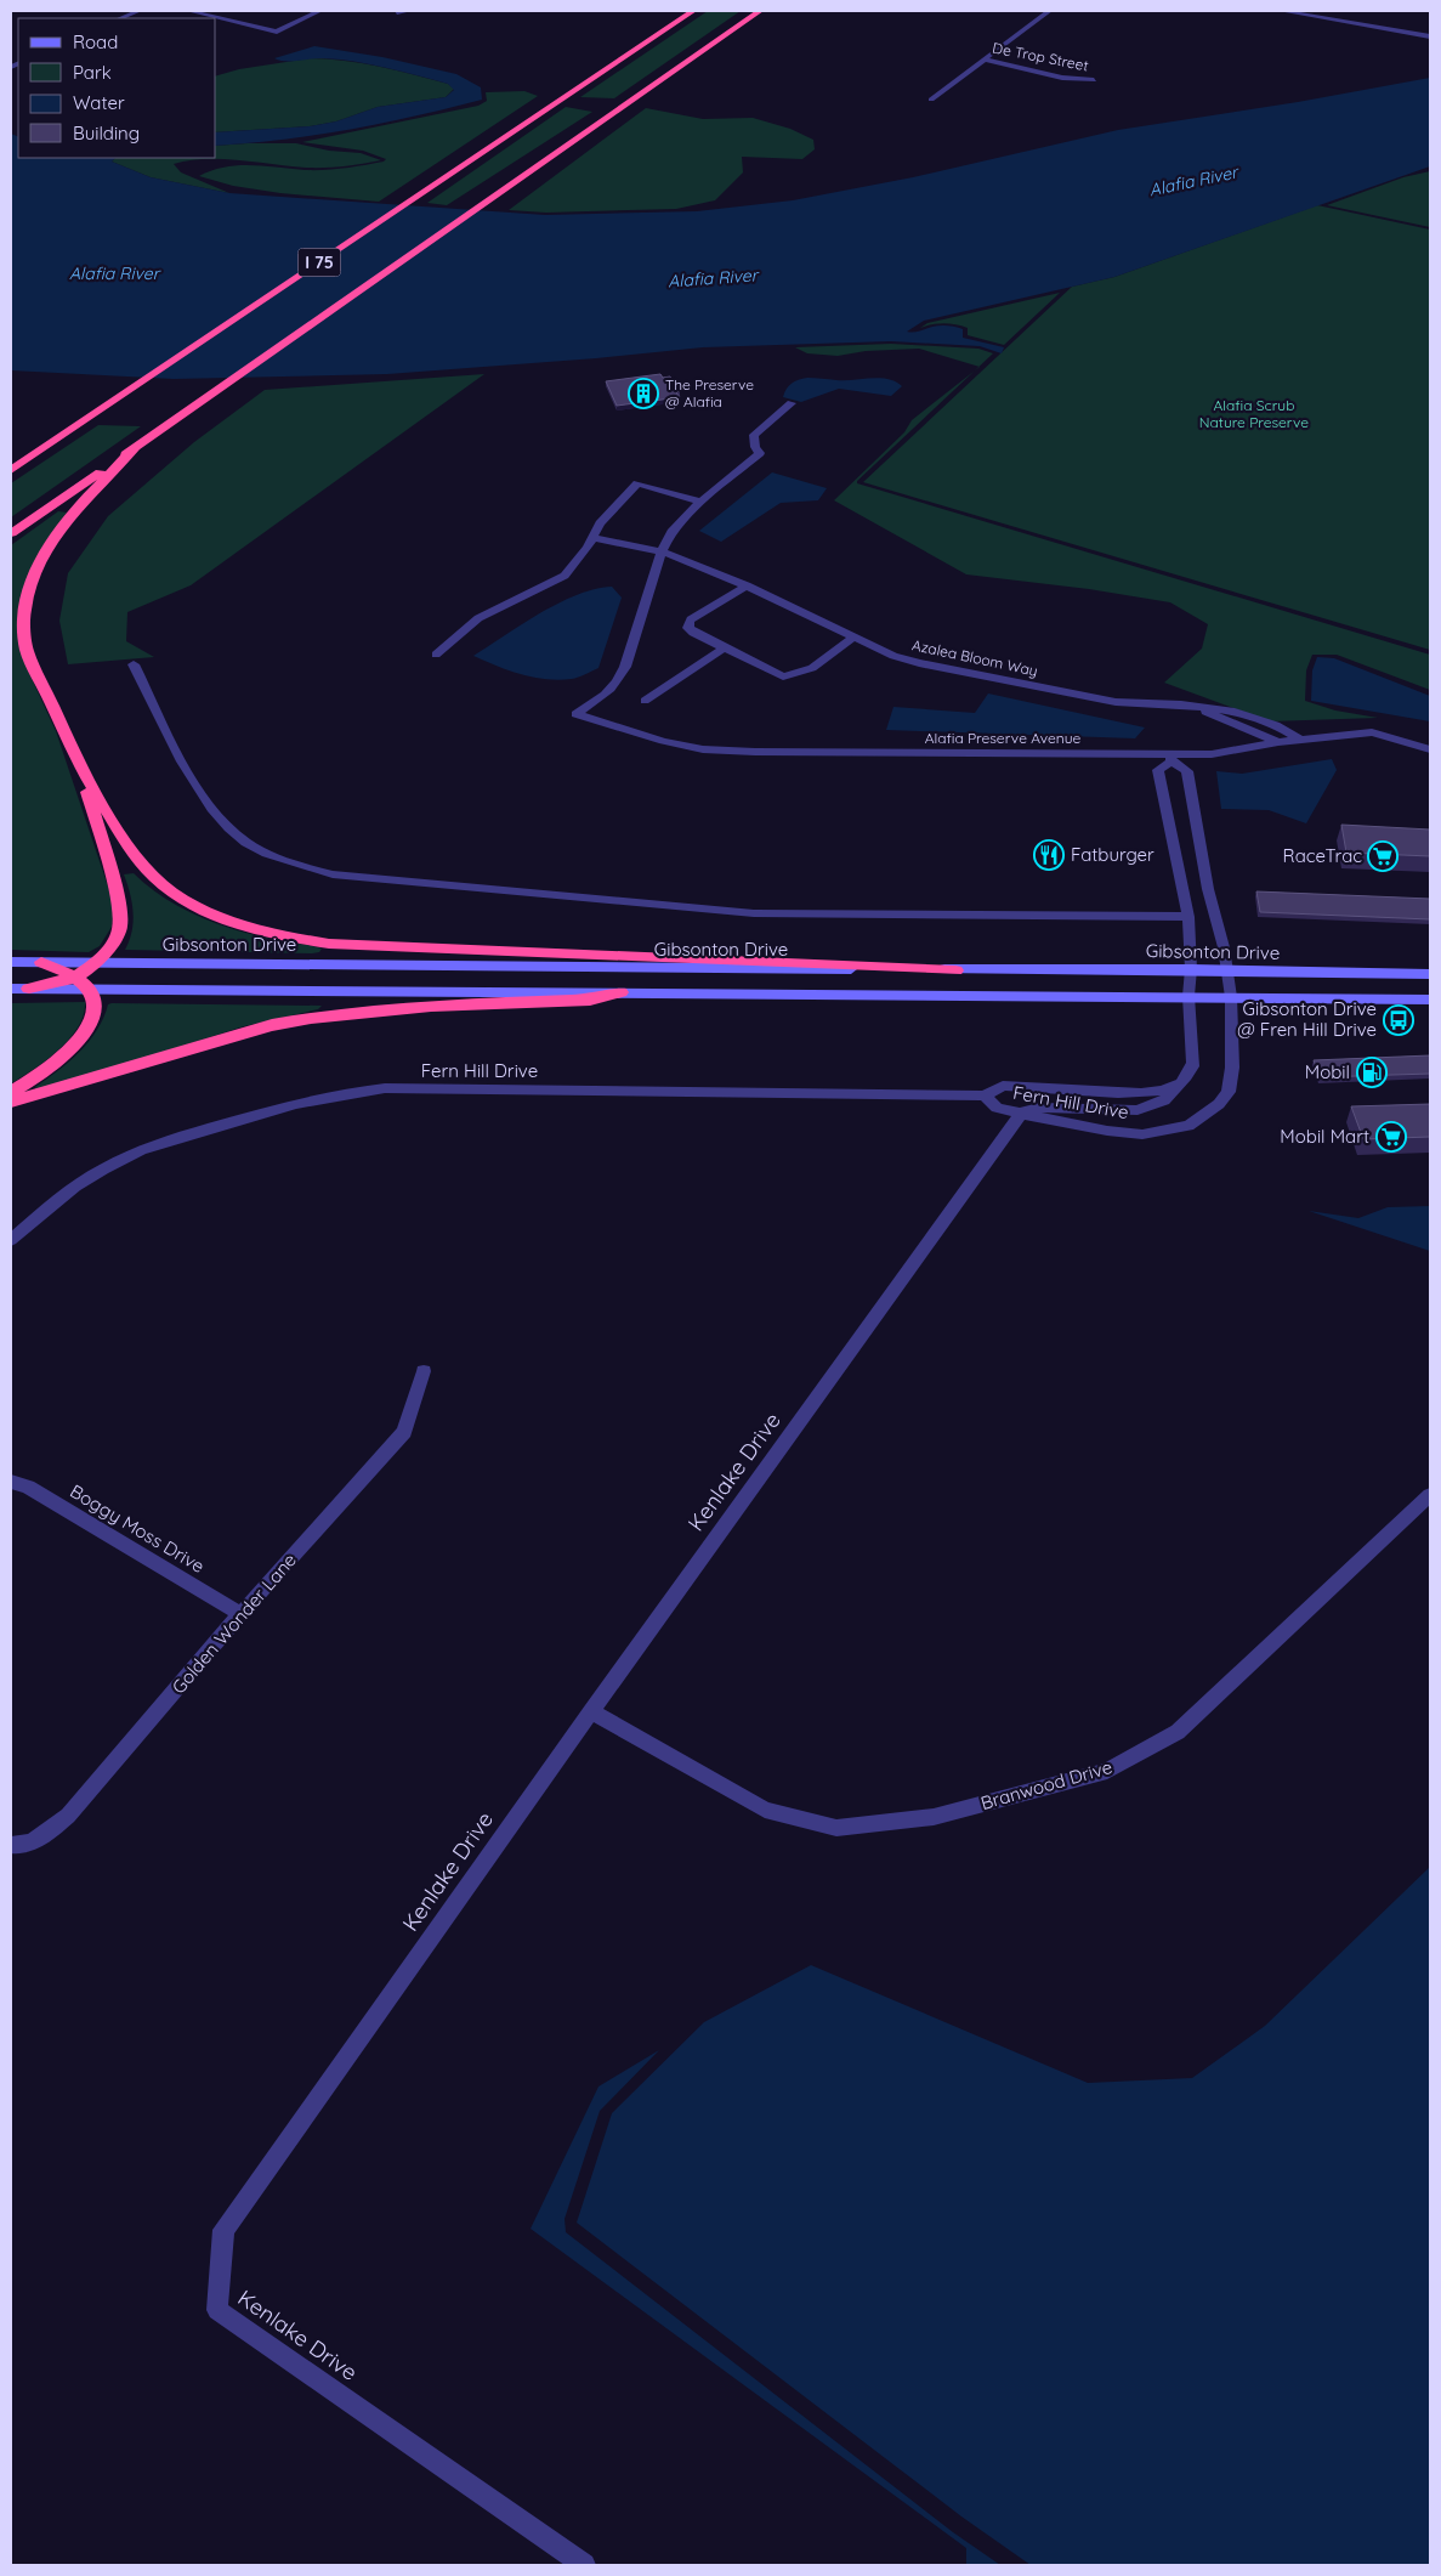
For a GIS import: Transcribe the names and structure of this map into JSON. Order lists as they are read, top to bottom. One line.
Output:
{"streets":{"highway":["I 75"],"main road":["Gibsonton Drive"],"street":["De Trop Street","Azalea Bloom Way","Alafia Preserve Avenue","Fern Hill Drive","Kenlake Drive","Boggy Moss Drive","Golden Wonder Lane","Branwood Drive"]},"crossings":[["Azalea Bloom Way","Alafia Preserve Avenue"],["Alafia Preserve Avenue","Fern Hill Drive"],["Gibsonton Drive","Fern Hill Drive"],["Fern Hill Drive","Kenlake Drive"],["Kenlake Drive","Branwood Drive"],["Boggy Moss Drive","Golden Wonder Lane"]],"water":["Alafia River"],"parks":["Alafia Scrub Nature Preserve"],"places":{"building":["The Preserve @ Alafia"],"restaurant":["Fatburger"],"supermarket":["RaceTrac","Mobil Mart"],"bus stop":["Gibsonton Drive @ Fren Hill Drive"],"fuel station":["Mobil"]},"legend":["Road","Park","Water","Building"]}
